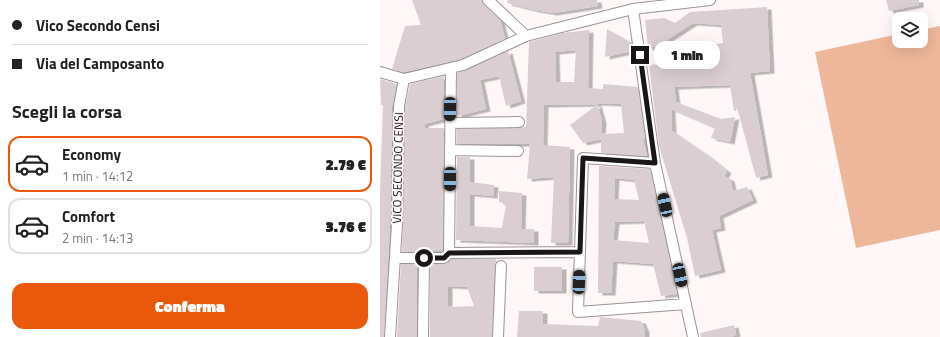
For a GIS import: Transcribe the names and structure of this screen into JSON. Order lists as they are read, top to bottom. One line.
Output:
{"streets":{"street":["VICO SECONDO CENSI"]},"page":{"banner":["Vico Secondo Censi","Via del Camposanto"],"bubble":"1 min","heading":"Scegli la corsa","list":[{"name":"Economy","note":"1 min · 14:12","value":"2.79 €"},{"name":"Comfort","note":"2 min · 14:13","value":"3.76 €"}],"buttons":"Conferma"}}
